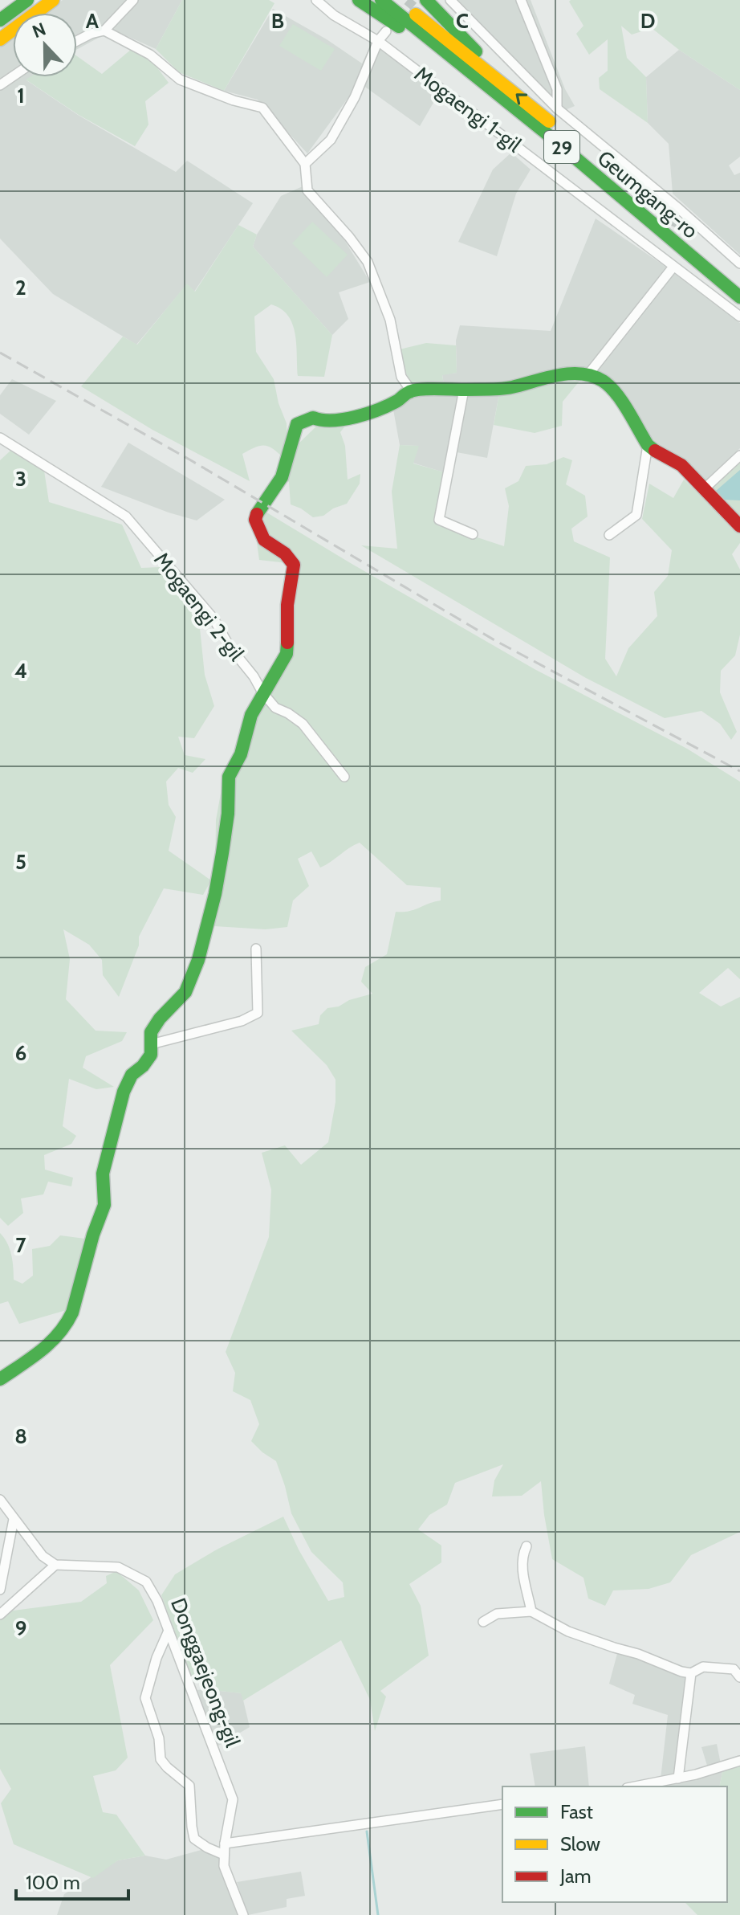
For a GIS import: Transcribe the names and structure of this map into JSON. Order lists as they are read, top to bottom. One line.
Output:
{"streets":{"main road":["29","Geumgang-ro"],"street":["Mogaengi 1-gil","Mogaengi 2-gil","Donggaejeong-gil"]},"legend":["Fast","Slow","Jam"],"scale_bar":"100 m","north":"top","grid":{"columns":["A","B","C","D"],"rows":["1","2","3","4","5","6","7","8","9"]}}
